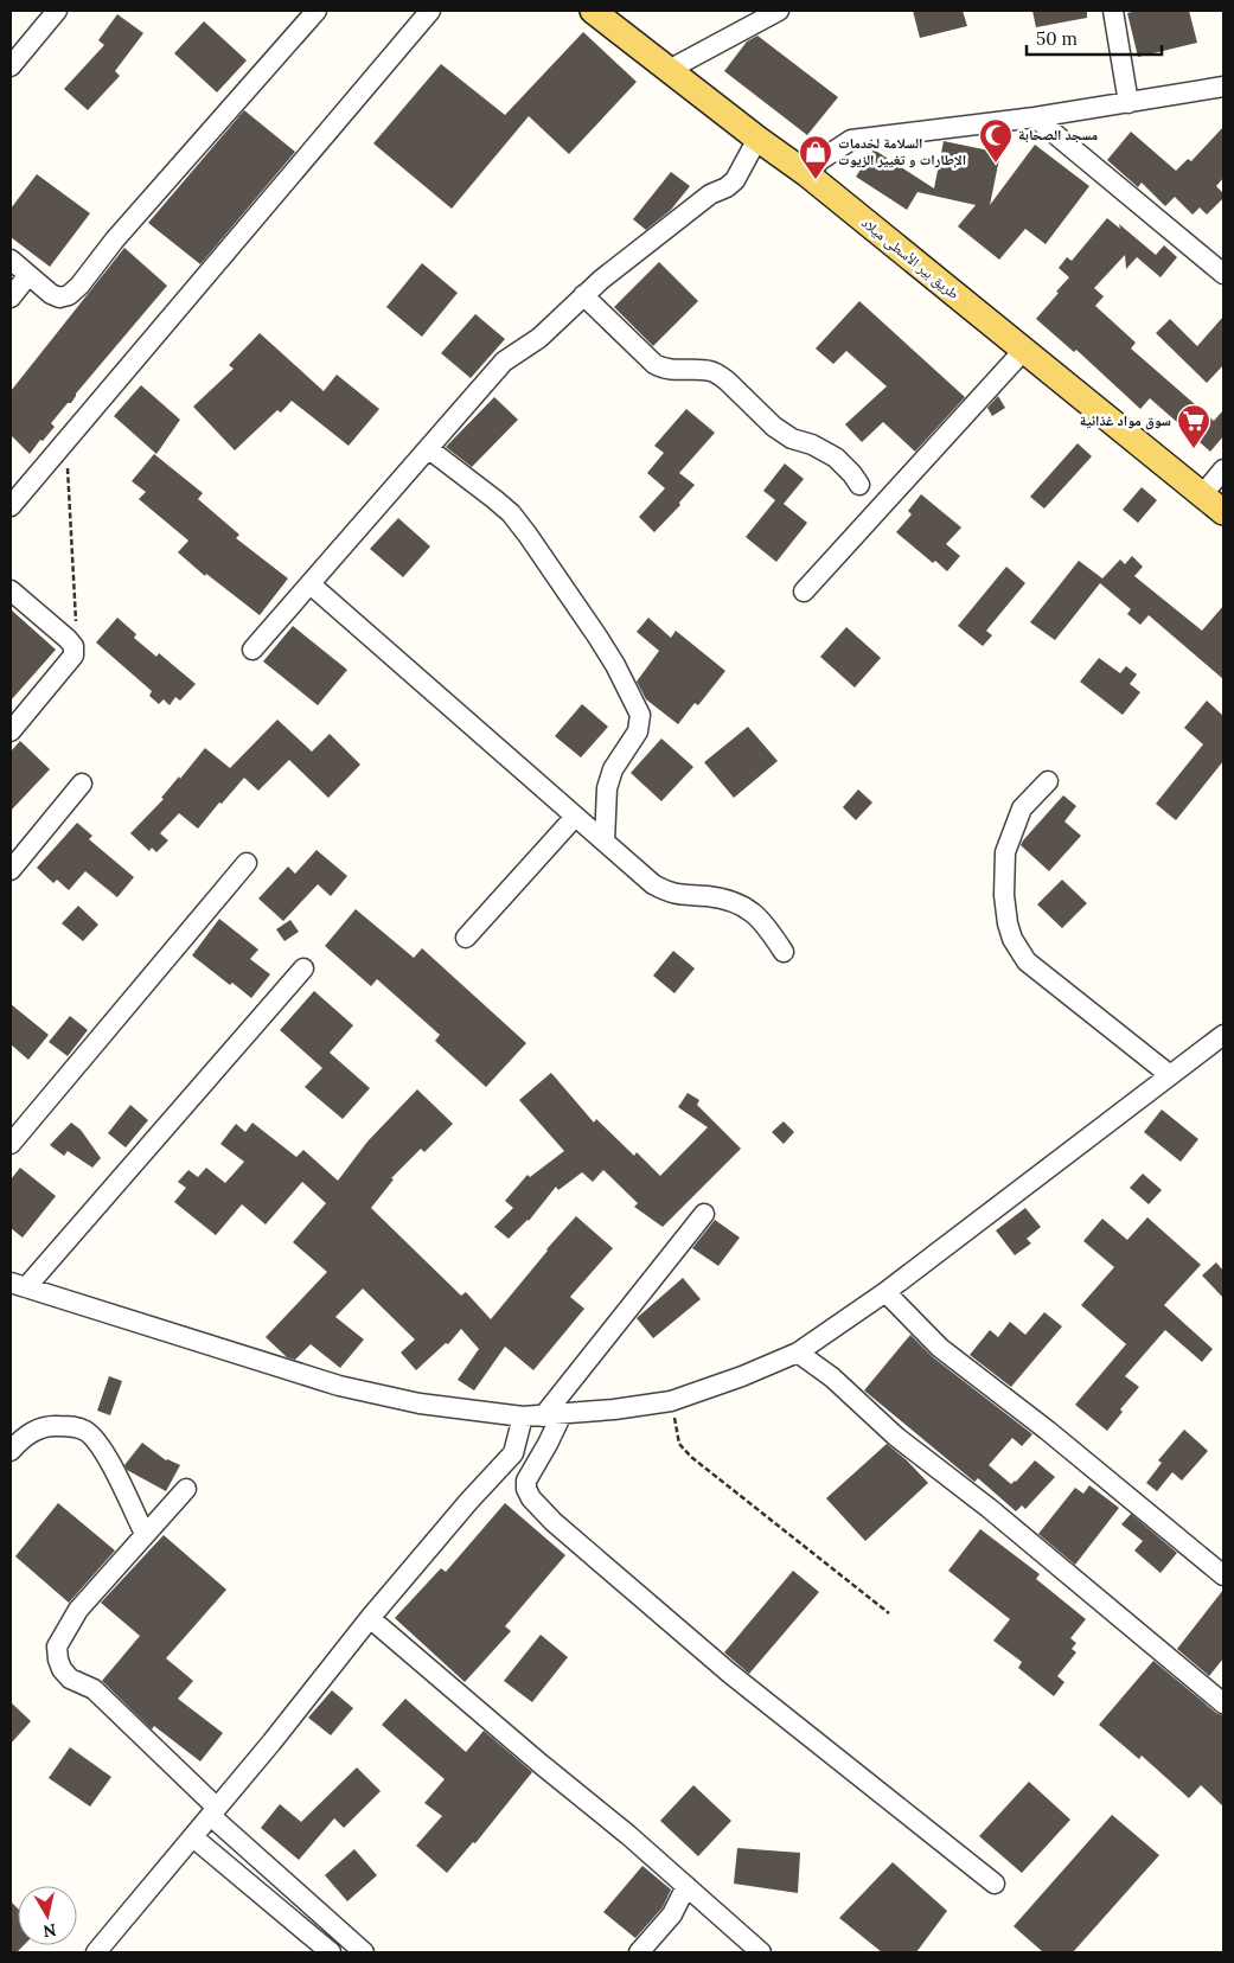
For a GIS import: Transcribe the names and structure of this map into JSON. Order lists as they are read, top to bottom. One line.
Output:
{"streets":{"main road":["طريق بير الأسطى ميلاد"]},"places":{"mosque":["مسجد الصحابة"],"shop":["السلامة لخدمات الإطارات و تغيير الزيوت"],"supermarket":["سوق مواد غذائية"]},"scale_bar":"50 m","north":"bottom"}
